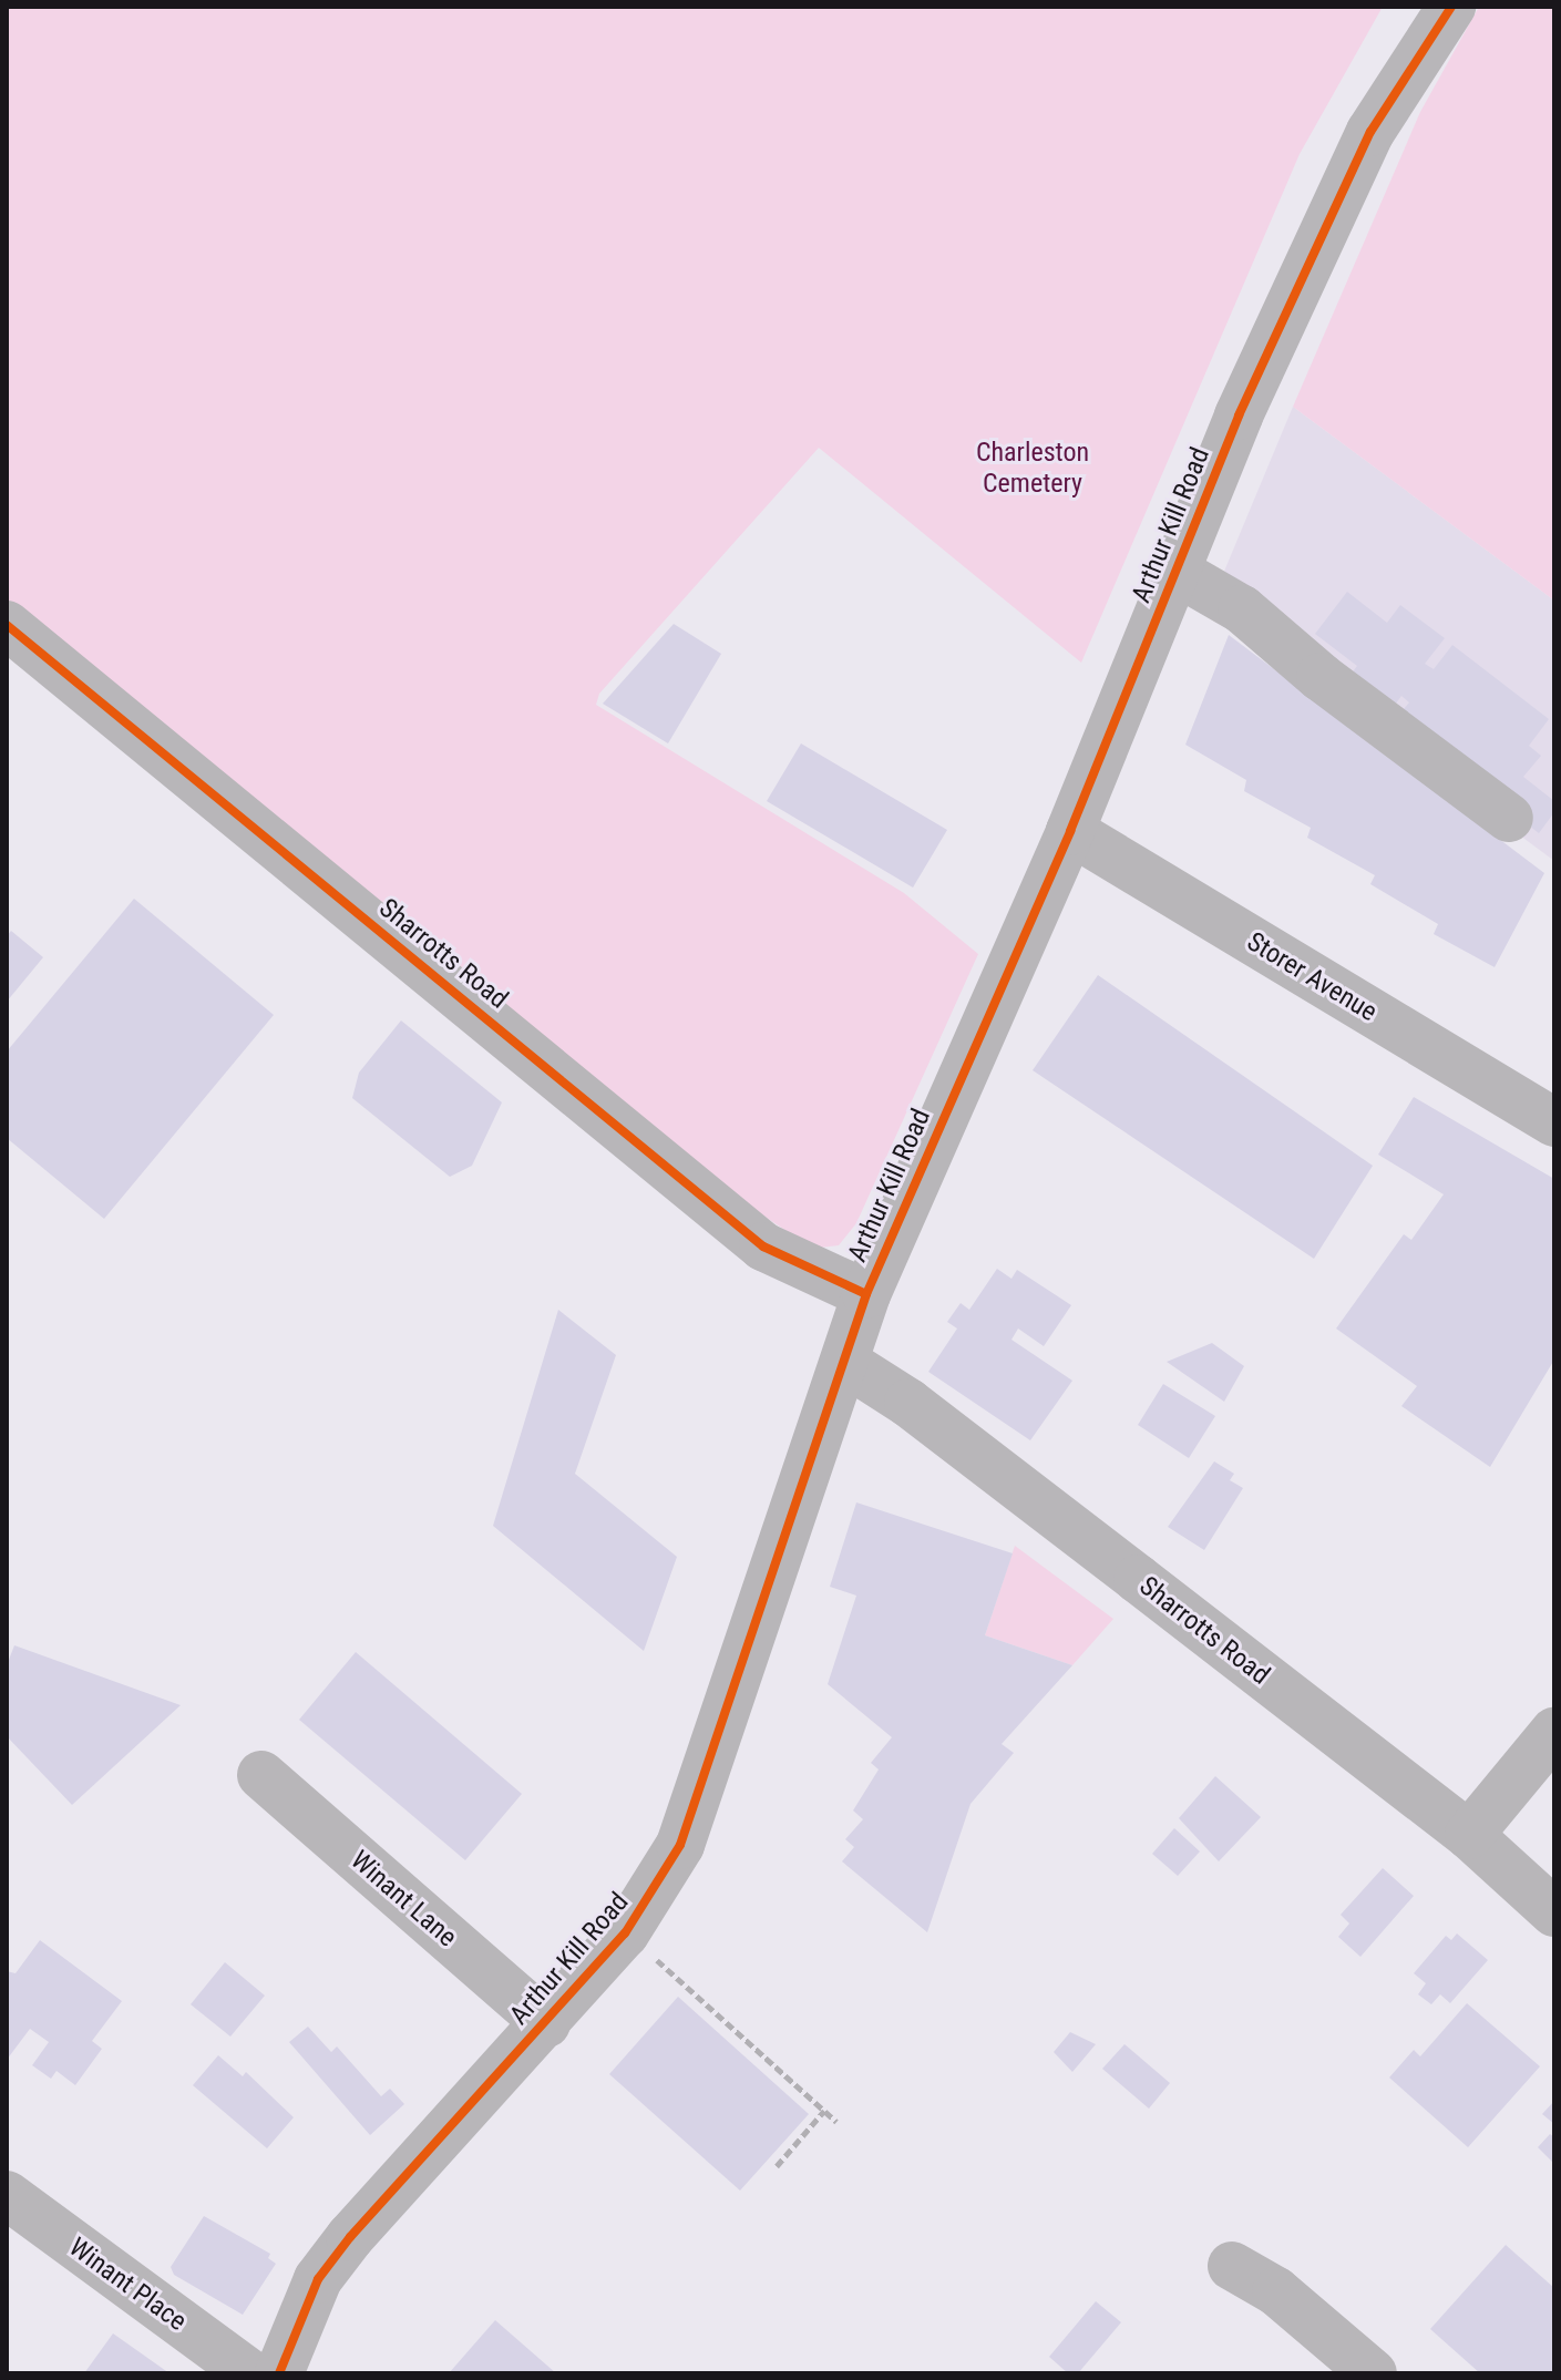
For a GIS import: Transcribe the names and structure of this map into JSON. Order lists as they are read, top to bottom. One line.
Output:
{"streets":{"street":["Arthur Kill Road","Sharrotts Road","Storer Avenue","Winant Lane","Winant Place"]},"crossings":[["Arthur Kill Road","Sharrotts Road"],["Arthur Kill Road","Storer Avenue"],["Arthur Kill Road","Winant Lane"]],"parks":["Charleston Cemetery"]}
